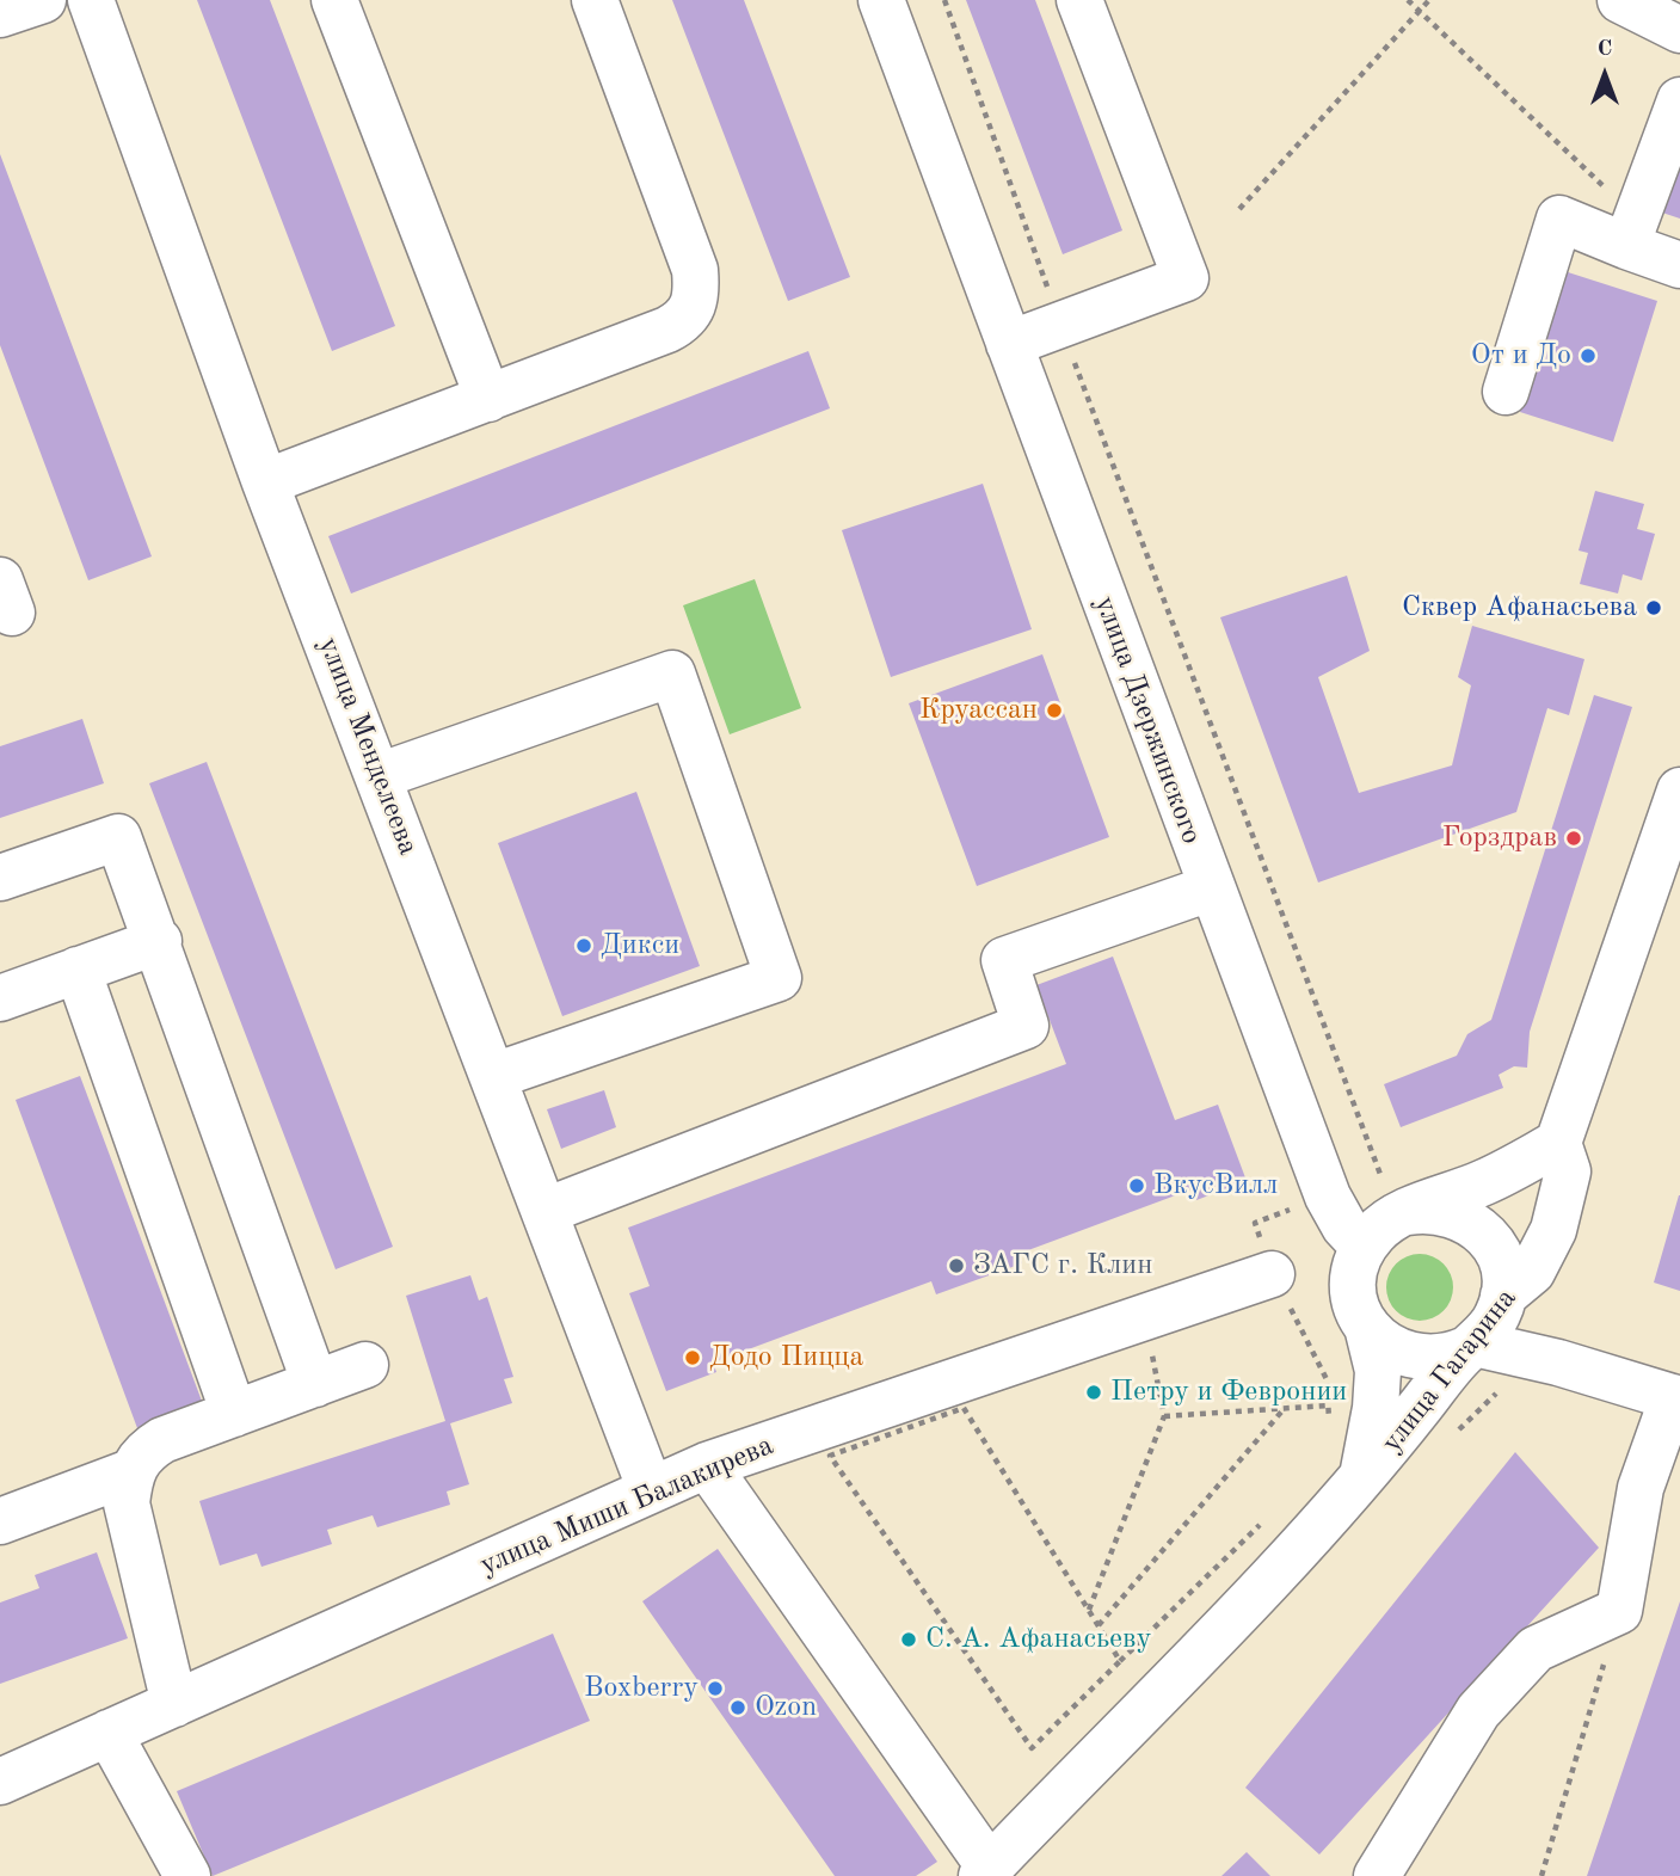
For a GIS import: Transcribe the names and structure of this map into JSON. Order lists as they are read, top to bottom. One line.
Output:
{"streets":{"street":["улица Дзержинского","улица Менделеева","улица Гагарина","улица Миши Балакирева"]},"crossings":[["улица Дзержинского","улица Гагарина"],["улица Менделеева","улица Миши Балакирева"]],"places":["От и До","Сквер Афанасьева","Круассан","Горздрав","Дикси","ВкусВилл","ЗАГС г. Клин","Додо Пицца","Петру и Февронии","С. А. Афанасьеву","Boxberry","Ozon"],"north":"top"}
